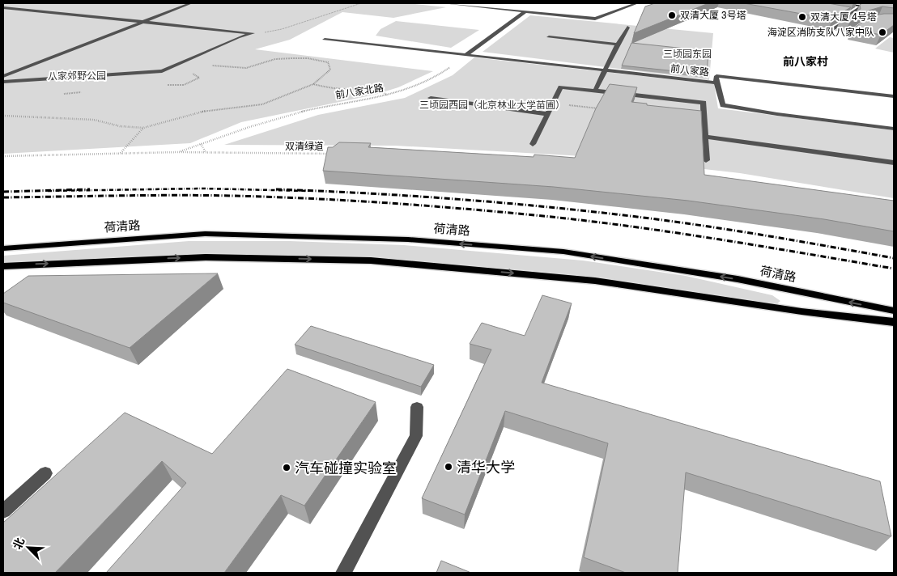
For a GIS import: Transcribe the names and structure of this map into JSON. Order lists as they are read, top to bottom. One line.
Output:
{"streets":{"main road":["荷清路"],"street":["前八家路"],"path":["前八家北路","双清绿道"]},"crossings":[["前八家路","前八家北路"],["前八家北路","双清绿道"]],"districts":["前八家村"],"parks":["三顷园东园","八家郊野公园","三顷园西园（北京林业大学苗圃）"],"places":["双清大厦 3号塔","双清大厦 4号塔","海淀区消防支队八家中队","清华大学","汽车碰撞实验室"],"north":"top left"}
